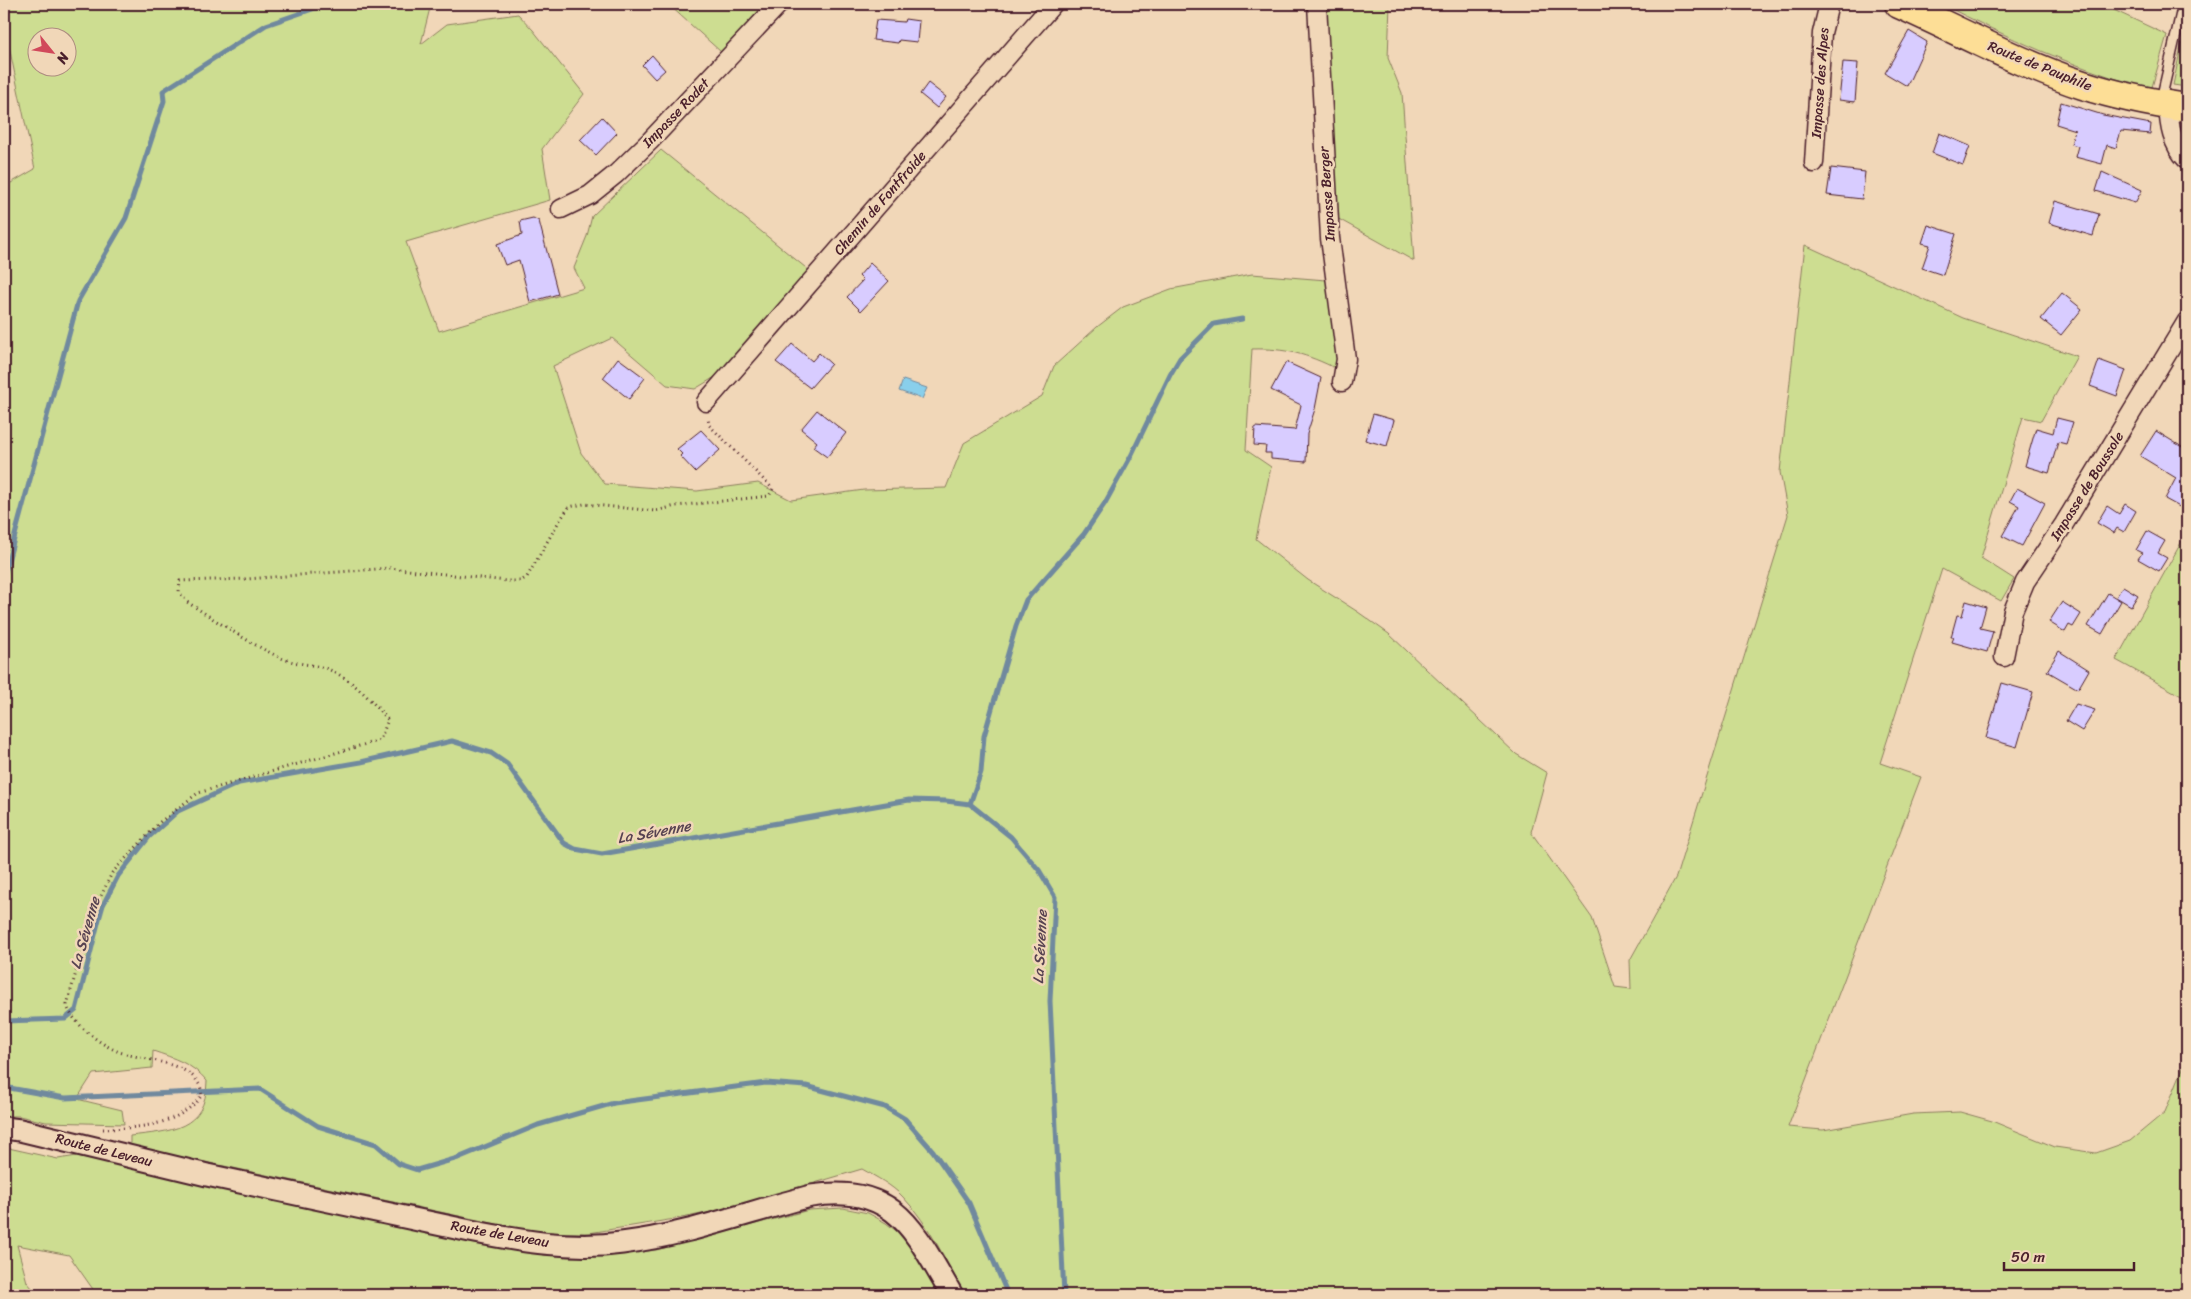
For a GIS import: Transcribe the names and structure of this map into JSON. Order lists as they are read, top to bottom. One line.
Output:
{"streets":{"main road":["Route de Pauphile"],"street":["Impasse des Alpes","Impasse Rodet","Impasse Berger","Chemin de Fontfroide","Impasse de Boussole","Route de Leveau"]},"water":["La Sévenne"],"scale_bar":"50 m","north":"bottom right"}
